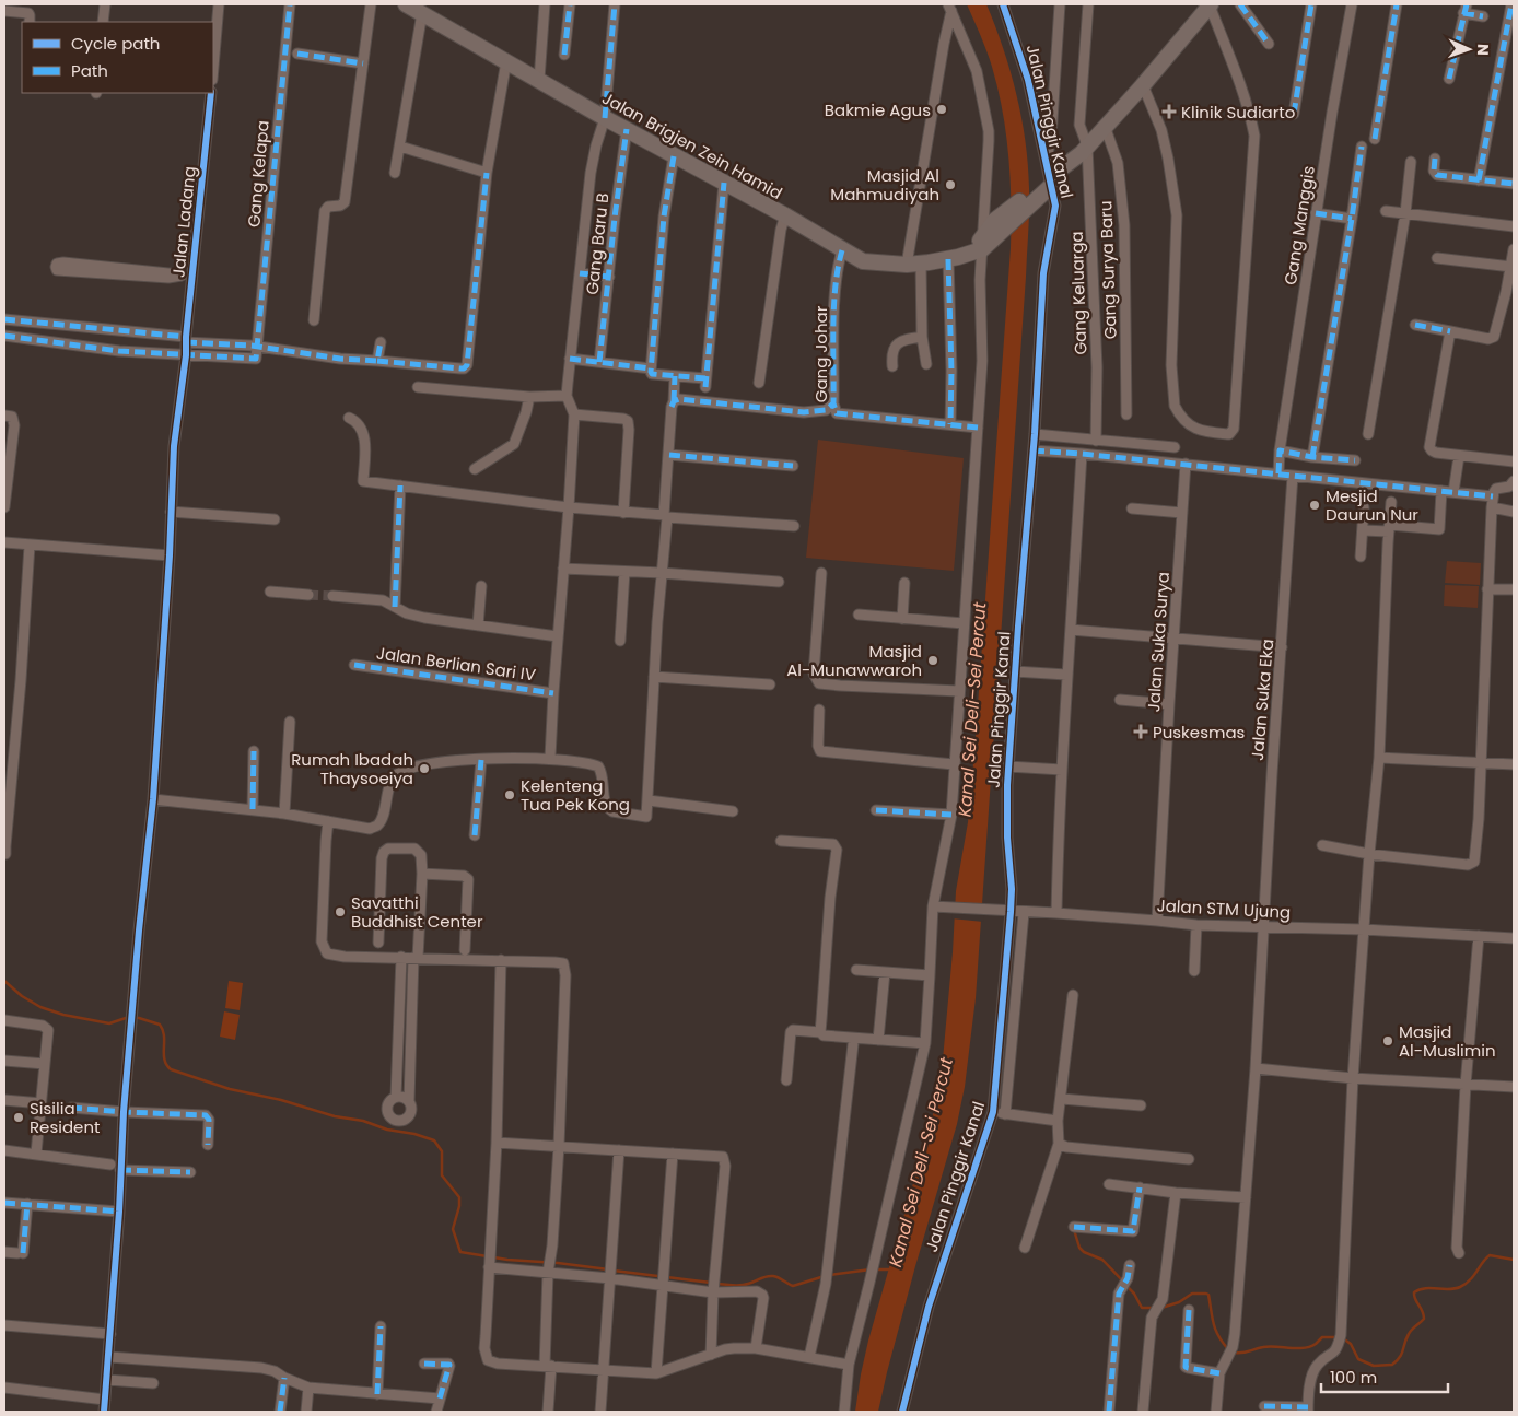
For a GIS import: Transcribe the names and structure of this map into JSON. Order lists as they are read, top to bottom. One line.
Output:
{"streets":{"main road":["Jalan Brigjen Zein Hamid"],"street":["Jalan Pinggir Kanal","Gang Kelapa","Jalan Ladang","Gang Manggis","Gang Baru B","Gang Surya Baru","Gang Keluarga","Gang Johar","Jalan Suka Surya","Jalan Berlian Sari IV","Jalan Suka Eka","Jalan STM Ujung"]},"crossings":[["Jalan Pinggir Kanal","Jalan STM Ujung"],["Jalan Brigjen Zein Hamid","Gang Baru B"],["Jalan Brigjen Zein Hamid","Gang Johar"],["Jalan Suka Surya","Jalan STM Ujung"],["Jalan Suka Eka","Jalan STM Ujung"]],"water":["Kanal Sei Deli–Sei Percut"],"places":{"other":["Bakmie Agus","Masjid Al Mahmudiyah","Mesjid Daurun Nur","Masjid Al-Munawwaroh","Rumah Ibadah Thaysoeiya","Kelenteng Tua Pek Kong","Savatthi Buddhist Center","Masjid Al-Muslimin","Sisilia Resident"],"health":["Klinik Sudiarto","Puskesmas"]},"legend":["Cycle path","Path"],"scale_bar":"100 m","north":"right"}
